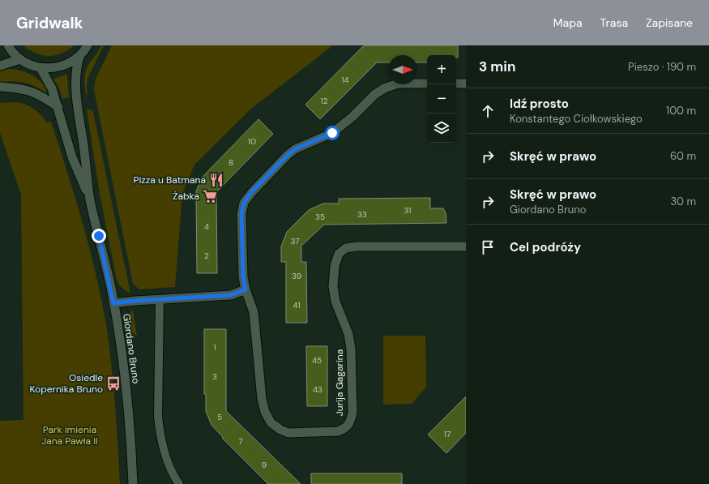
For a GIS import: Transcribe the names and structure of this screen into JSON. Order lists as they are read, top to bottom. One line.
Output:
{"streets":{"street":["Giordano Bruno","Jurija Gagarina"]},"parks":["Park imienia Jana Pawła II"],"places":{"restaurant":["Pizza u Batmana"],"supermarket":["Żabka"],"bus stop":["Osiedle Kopernika Bruno"]},"house_numbers":["14","12","10","8","31","33","35","4","37","2","39","41","1","45","3","43","5","17","7","9"],"north":"right","page":{"header":"Gridwalk","nav":["Mapa","Trasa","Zapisane"],"heading":["3 min","Pieszo · 190 m"],"map_buttons":["+","−"],"list":[["Idź prosto","Konstantego Ciołkowskiego","100 m"],["Skręć w prawo","60 m"],["Skręć w prawo","Giordano Bruno","30 m"],"Cel podróży"]}}
